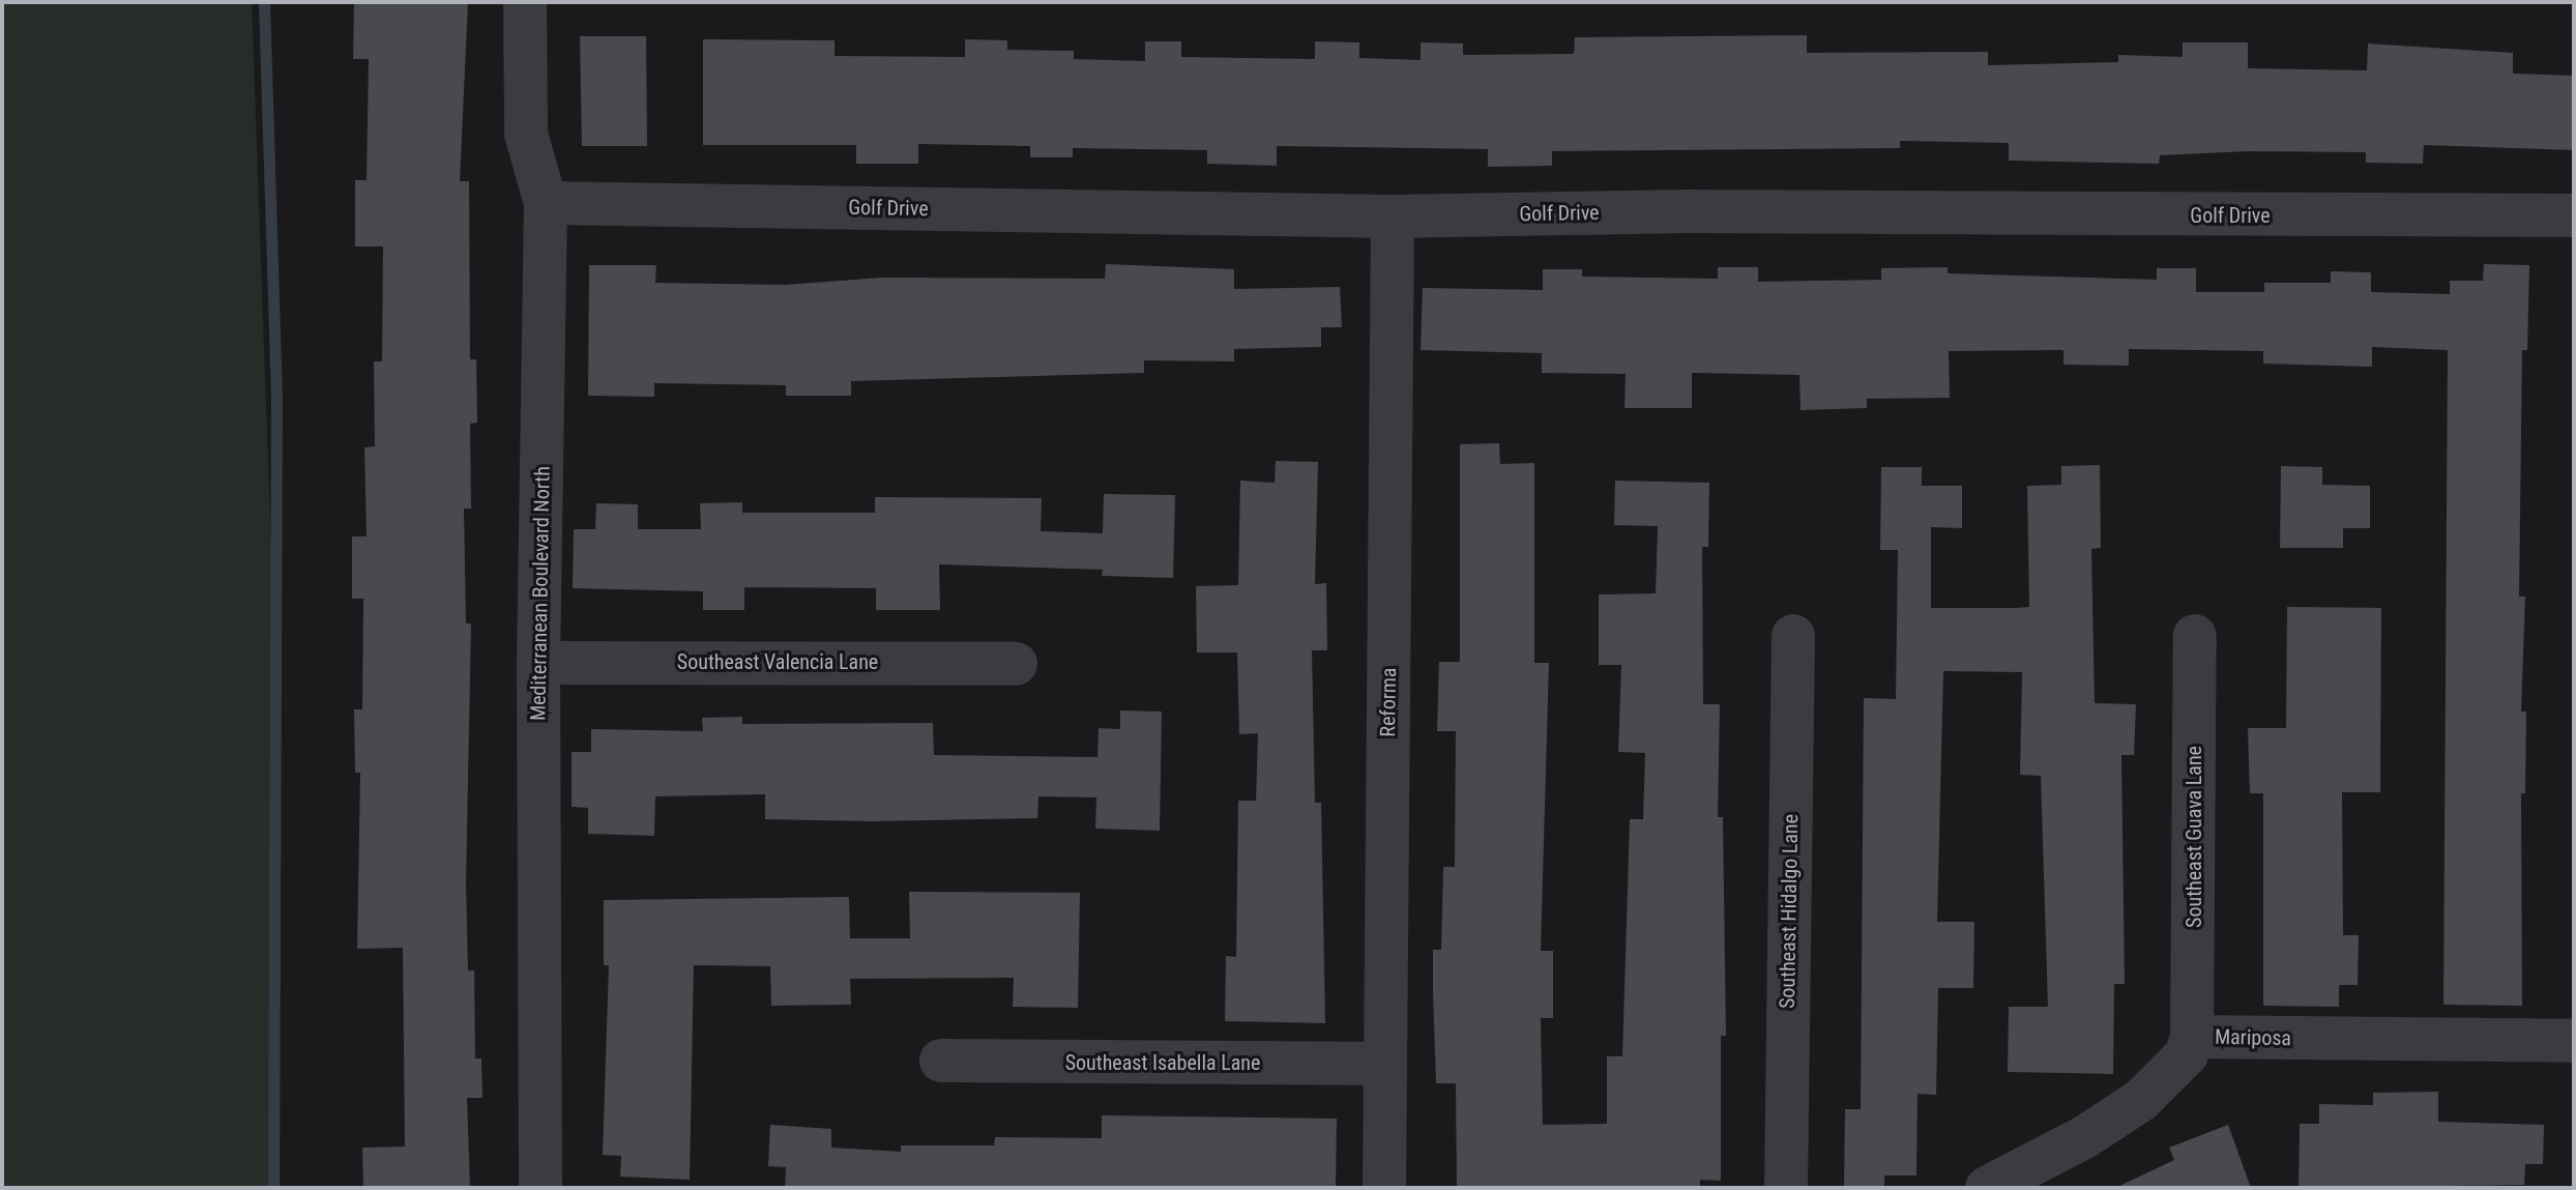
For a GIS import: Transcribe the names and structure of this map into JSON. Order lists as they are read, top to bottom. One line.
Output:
{"streets":{"street":["Golf Drive","Mediterranean Boulevard North","Southeast Valencia Lane","Reforma","Southeast Guava Lane","Southeast Hidalgo Lane","Mariposa","Southeast Isabella Lane"]},"crossings":[["Golf Drive","Mediterranean Boulevard North"],["Golf Drive","Reforma"],["Mediterranean Boulevard North","Southeast Valencia Lane"],["Reforma","Southeast Isabella Lane"],["Southeast Guava Lane","Mariposa"]]}
